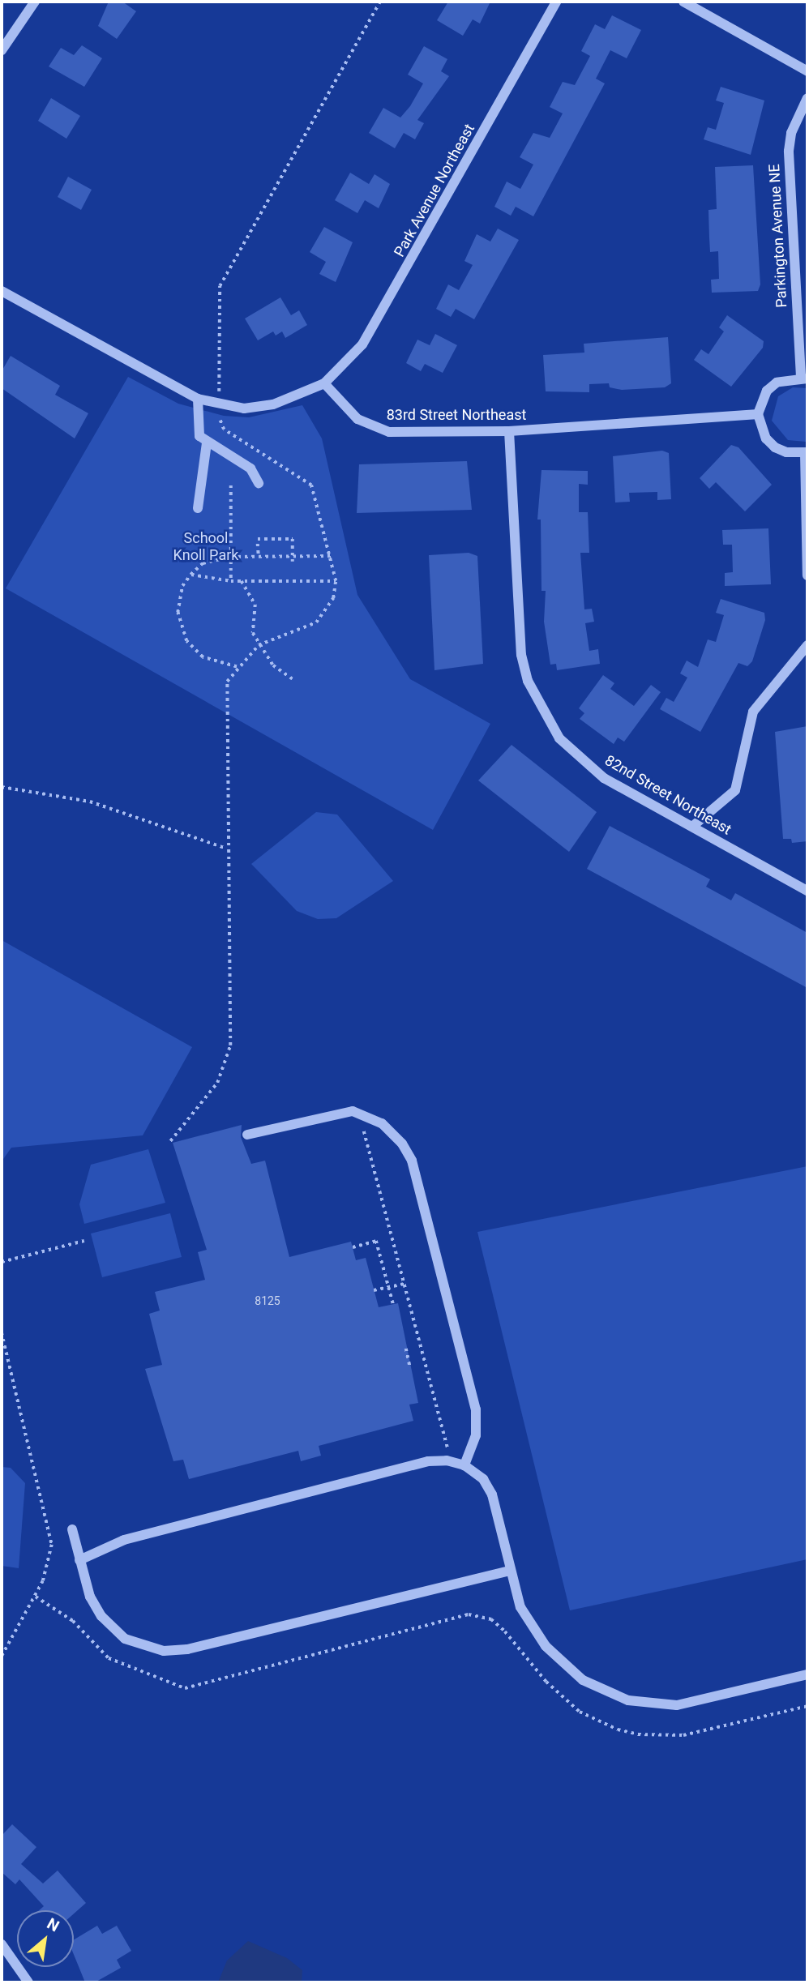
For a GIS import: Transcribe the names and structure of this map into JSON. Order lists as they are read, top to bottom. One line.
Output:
{"streets":{"street":["Park Avenue Northeast","Parkington Avenue NE","83rd Street Northeast","82nd Street Northeast"]},"crossings":[["Park Avenue Northeast","83rd Street Northeast"],["83rd Street Northeast","82nd Street Northeast"]],"parks":["School Knoll Park"],"house_numbers":["8125"],"north":"top right"}
